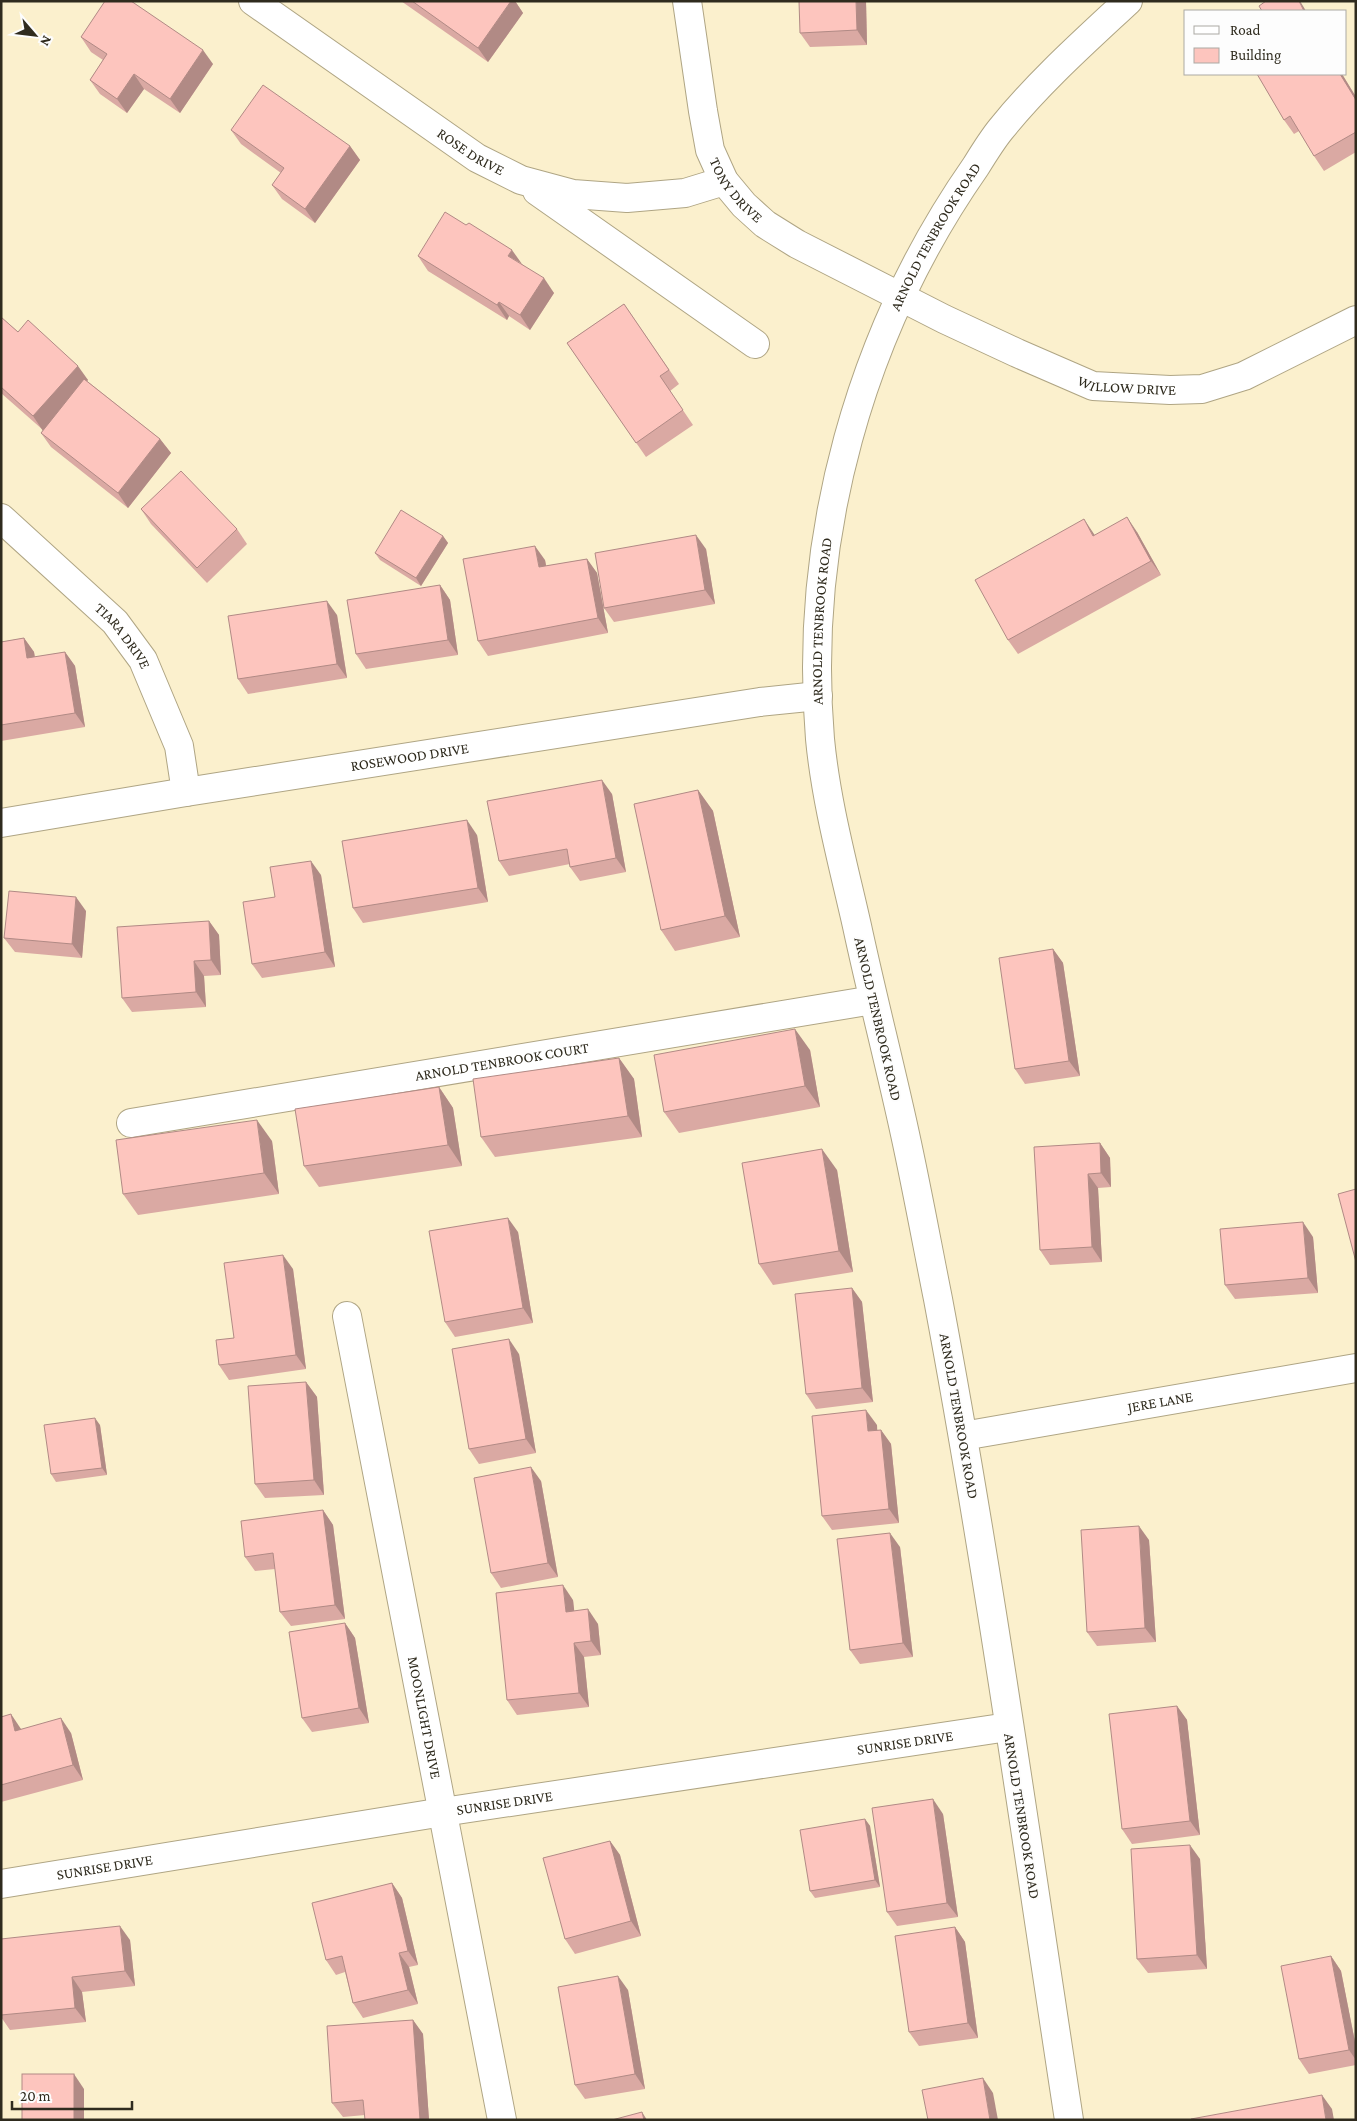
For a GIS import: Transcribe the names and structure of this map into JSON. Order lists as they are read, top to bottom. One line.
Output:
{"streets":{"street":["ROSE DRIVE","TONY DRIVE","ARNOLD TENBROOK ROAD","WILLOW DRIVE","TIARA DRIVE","ROSEWOOD DRIVE","ARNOLD TENBROOK COURT","JERE LANE","MOONLIGHT DRIVE","SUNRISE DRIVE"]},"crossings":[["ROSE DRIVE","TONY DRIVE"],["TONY DRIVE","ARNOLD TENBROOK ROAD"],["TONY DRIVE","WILLOW DRIVE"],["ARNOLD TENBROOK ROAD","WILLOW DRIVE"],["ARNOLD TENBROOK ROAD","ROSEWOOD DRIVE"],["ARNOLD TENBROOK ROAD","ARNOLD TENBROOK COURT"],["ARNOLD TENBROOK ROAD","JERE LANE"],["ARNOLD TENBROOK ROAD","SUNRISE DRIVE"],["TIARA DRIVE","ROSEWOOD DRIVE"],["MOONLIGHT DRIVE","SUNRISE DRIVE"]],"legend":["Road","Building"],"scale_bar":"20 m","north":"bottom right"}
